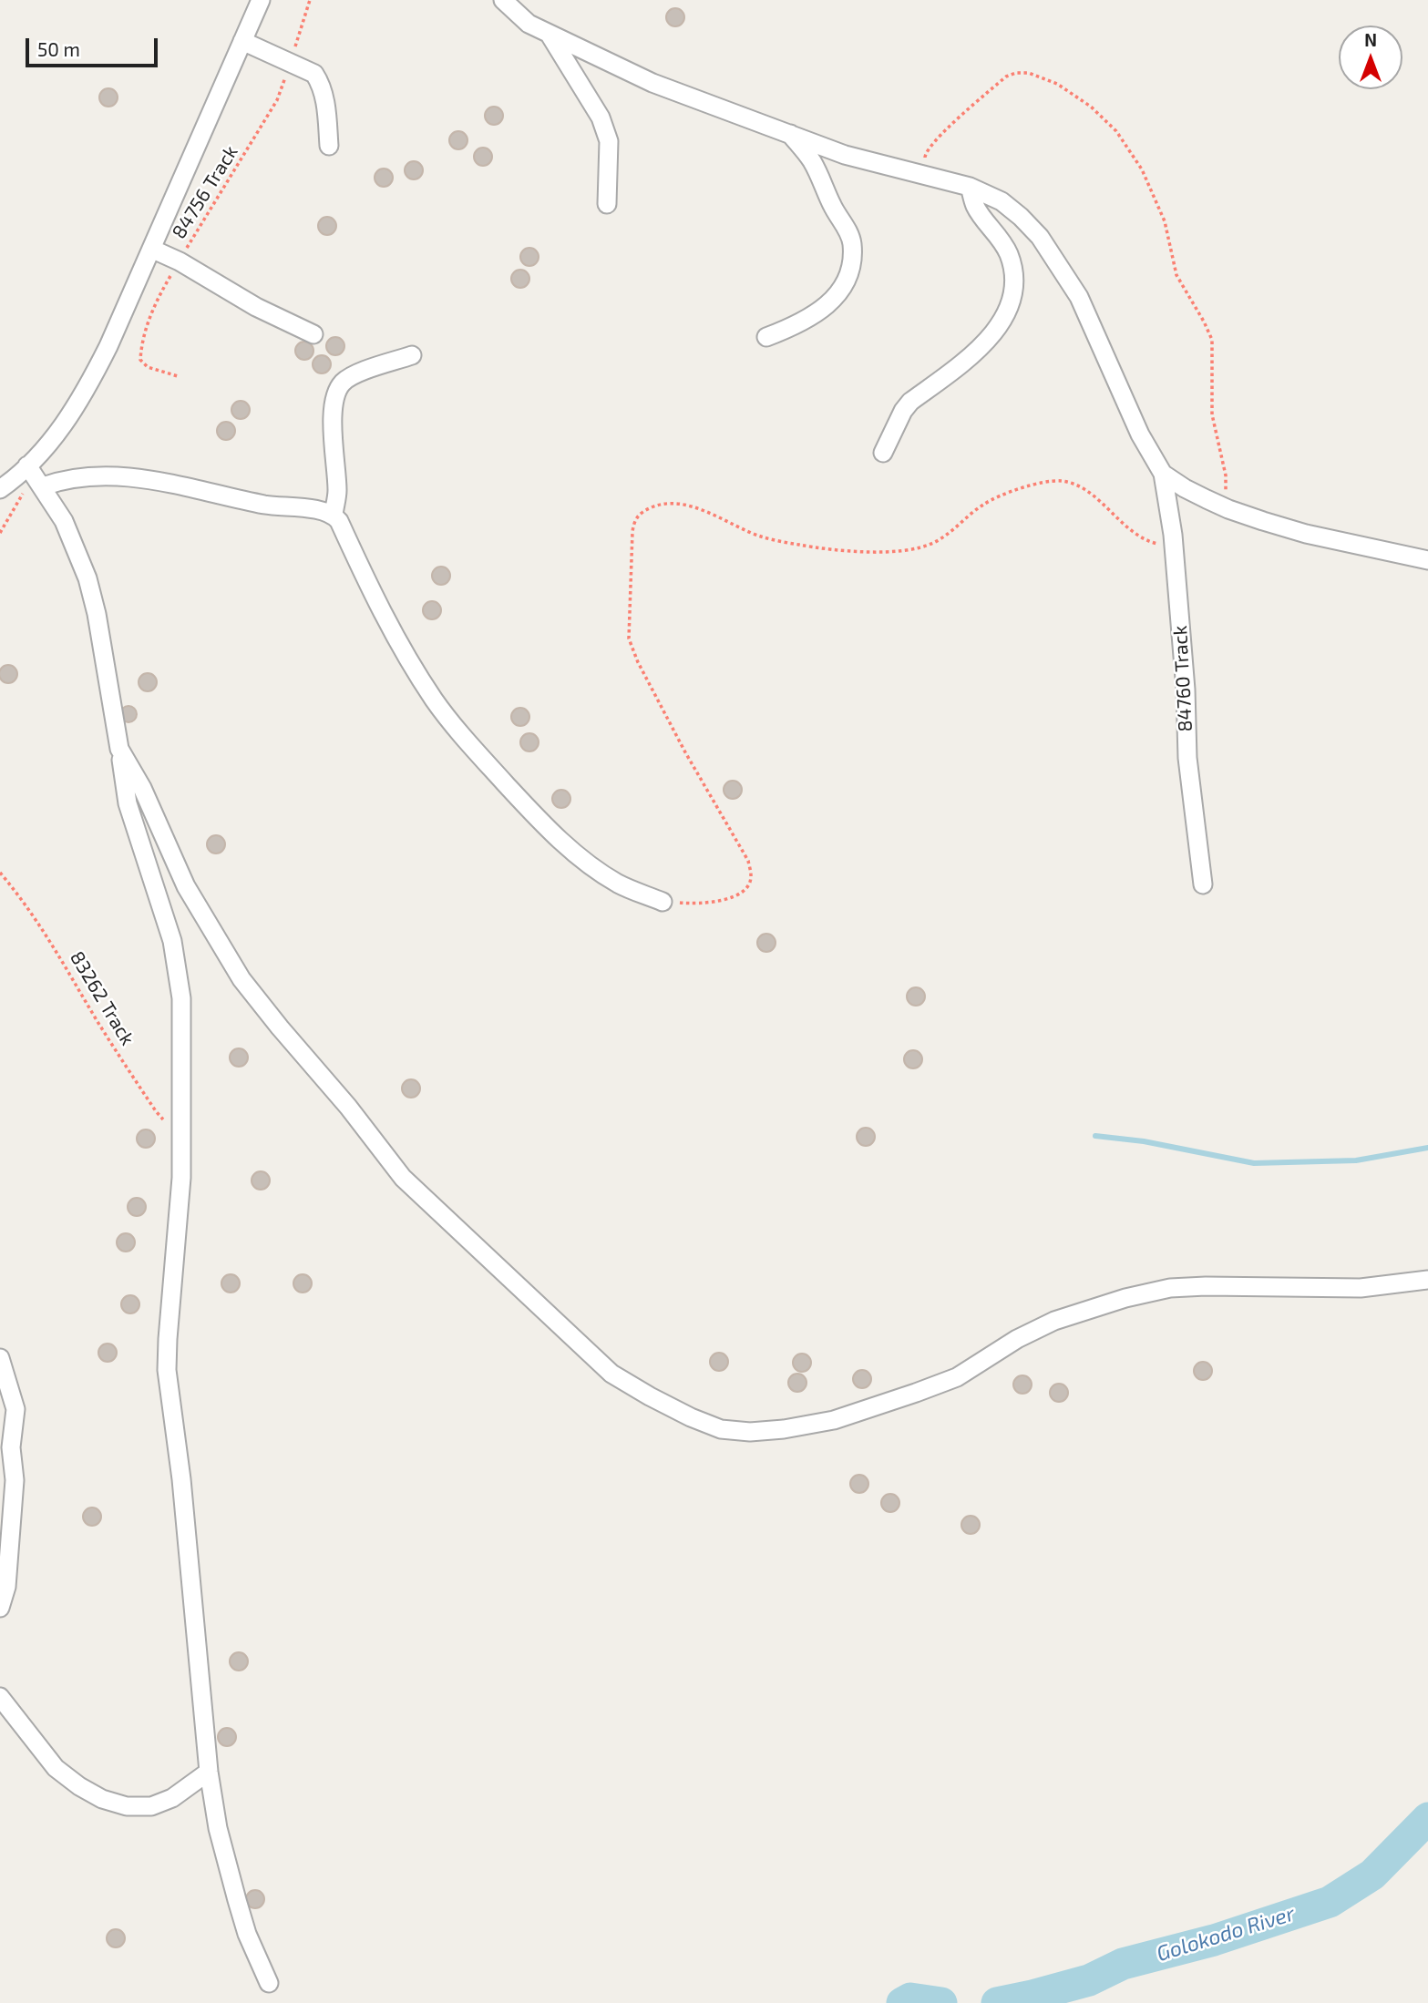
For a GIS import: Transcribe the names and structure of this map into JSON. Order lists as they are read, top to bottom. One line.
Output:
{"streets":{"street":["84760 Track"],"path":["84756 Track","83262 Track"]},"water":["Golokodo River"],"scale_bar":"50 m","north":"top"}
